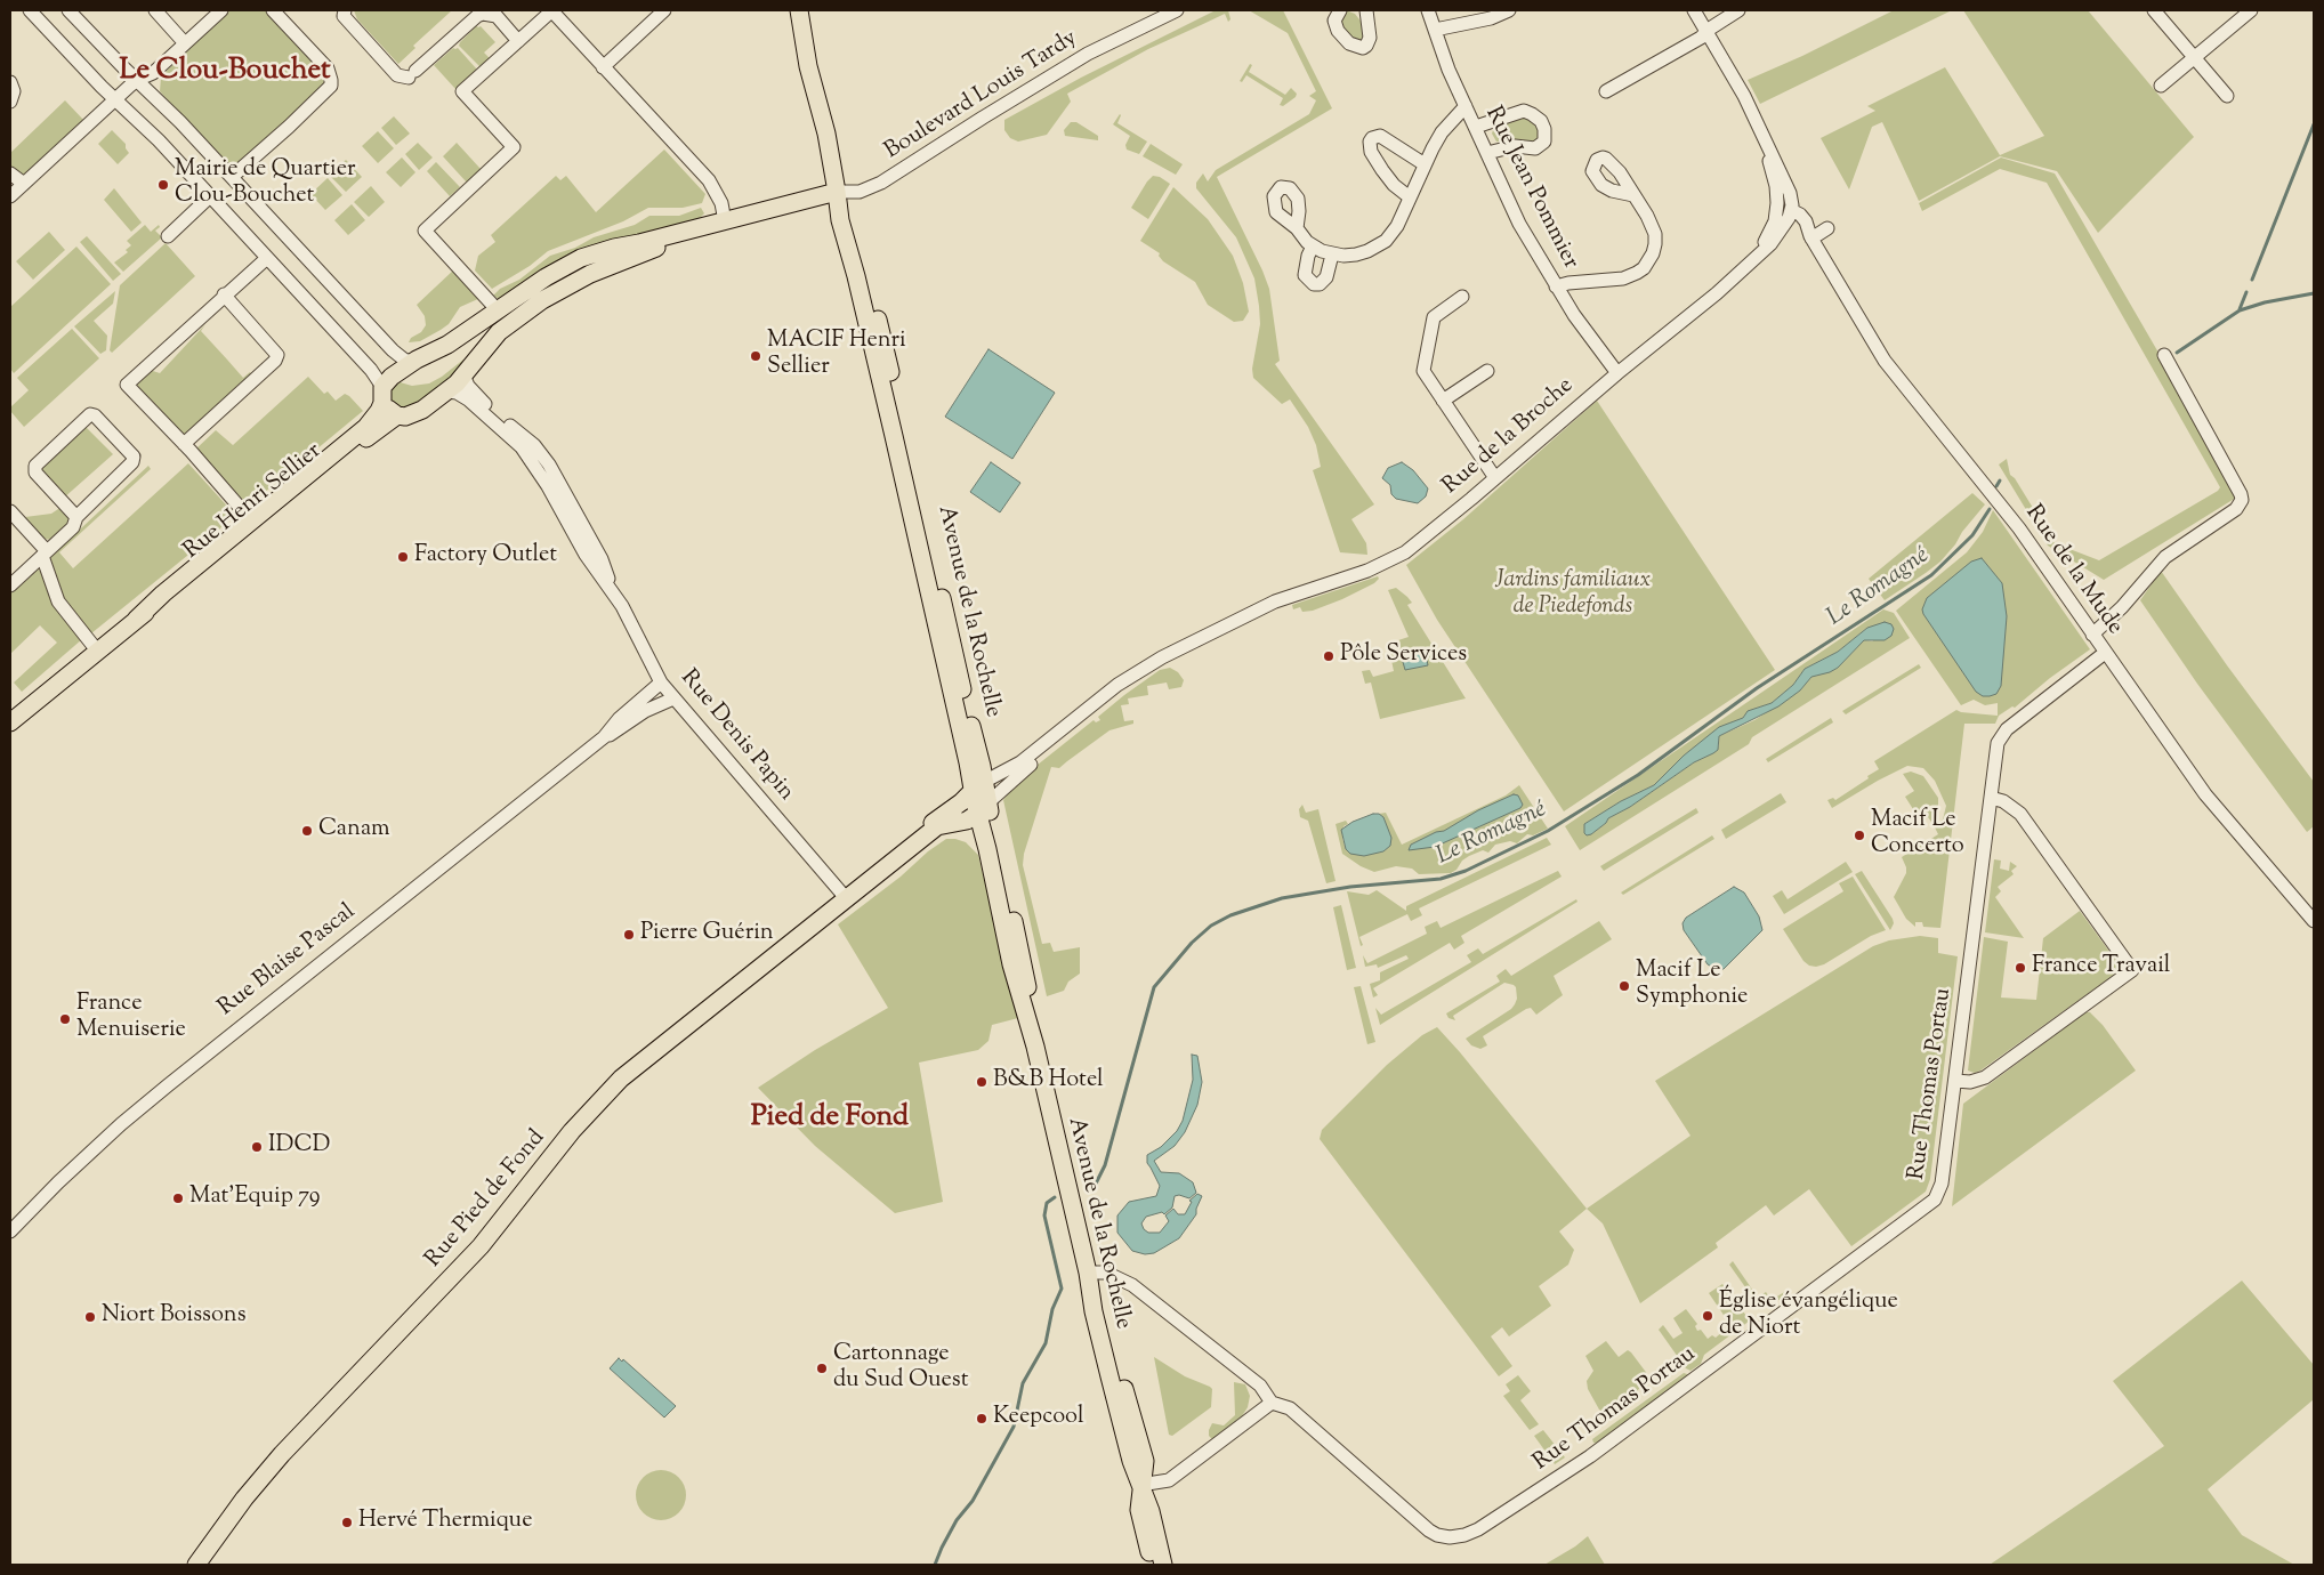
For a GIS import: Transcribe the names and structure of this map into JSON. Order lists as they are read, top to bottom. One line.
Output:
{"streets":{"main road":["Rue Henri Sellier","Avenue de la Rochelle","Rue Pied de Fond"],"street":["Boulevard Louis Tardy","Rue Jean Pommier","Rue de la Broche","Rue de la Mude","Rue Denis Papin","Rue Blaise Pascal","Rue Thomas Portau"]},"crossings":[["Boulevard Louis Tardy","Rue Henri Sellier"],["Boulevard Louis Tardy","Avenue de la Rochelle"],["Rue Jean Pommier","Rue de la Broche"],["Rue de la Broche","Rue de la Mude"],["Rue Henri Sellier","Avenue de la Rochelle"],["Rue Henri Sellier","Rue Denis Papin"],["Rue de la Mude","Rue Thomas Portau"],["Avenue de la Rochelle","Rue Thomas Portau"],["Rue Denis Papin","Rue Blaise Pascal"],["Rue Denis Papin","Rue Pied de Fond"]],"districts":["Le Clou-Bouchet","Pied de Fond"],"water":["Le Romagné"],"parks":["Jardins familiaux de Piedefonds"],"places":["Mairie de Quartier Clou-Bouchet","MACIF Henri Sellier","Factory Outlet","Pôle Services","Canam","Macif Le Concerto","Pierre Guérin","France Travail","Macif Le Symphonie","France Menuiserie","B&B Hotel","IDCD","Mat'Equip 79","Église évangélique de Niort","Niort Boissons","Cartonnage du Sud Ouest","Keepcool","Hervé Thermique"]}
